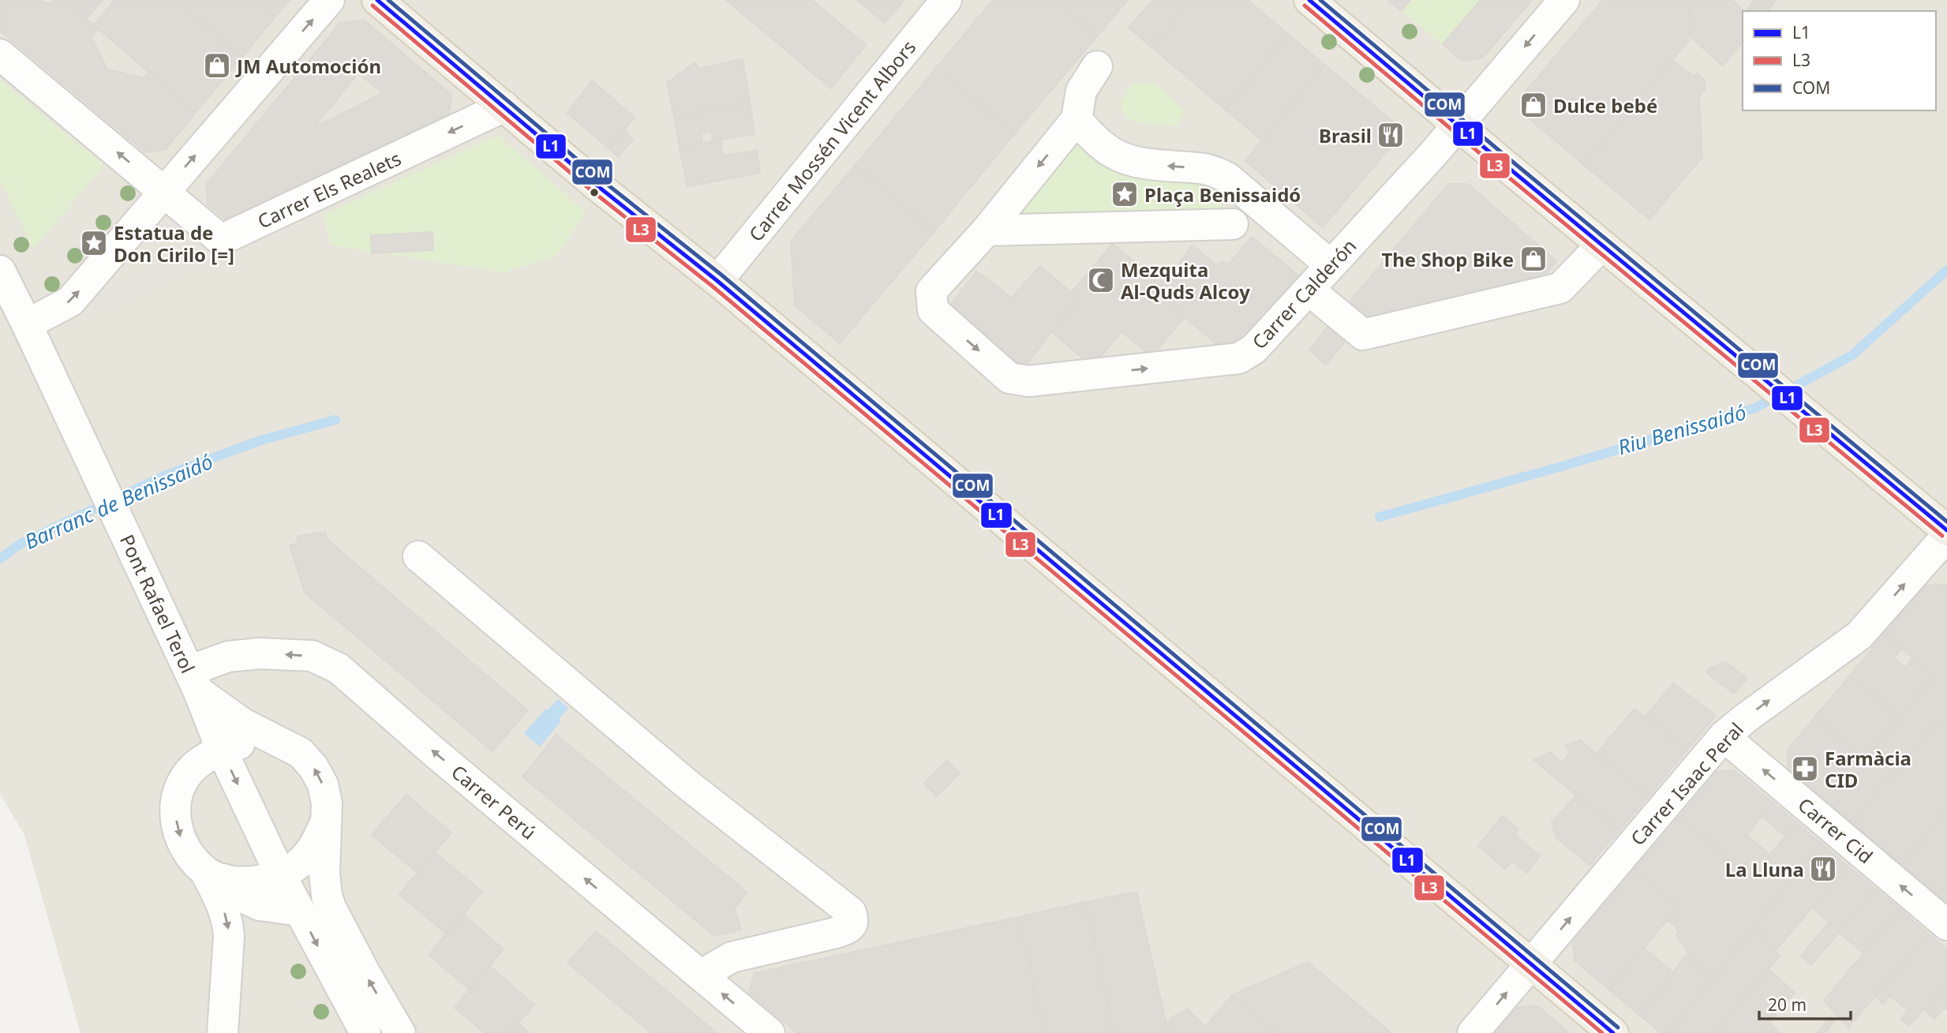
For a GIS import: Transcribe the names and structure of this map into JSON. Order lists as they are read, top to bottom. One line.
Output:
{"streets":{"street":["Carrer Mossén Vicent Albors","Carrer Els Realets","Carrer Calderón","Pont Rafael Terol","Carrer Isaac Peral","Carrer Perú","Carrer Cid"]},"crossings":[["Pont Rafael Terol","Carrer Perú"],["Carrer Isaac Peral","Carrer Cid"]],"one_way":["Carrer Els Realets","Carrer Isaac Peral","Carrer Perú","Carrer Cid"],"water":["Riu Benissaidó","Barranc de Benissaidó"],"places":{"shop":["JM Automoción","Dulce bebé","The Shop Bike"],"restaurant":["Brasil","La Lluna"],"place":["Plaça Benissaidó","Estatua de Don Cirilo [=]"],"mosque":["Mezquita Al-Quds Alcoy"],"pharmacy":["Farmàcia CID"]},"lines":["transit line L1","transit line COM","transit line L3"],"legend":["L1","L3","COM"],"scale_bar":"20 m"}
